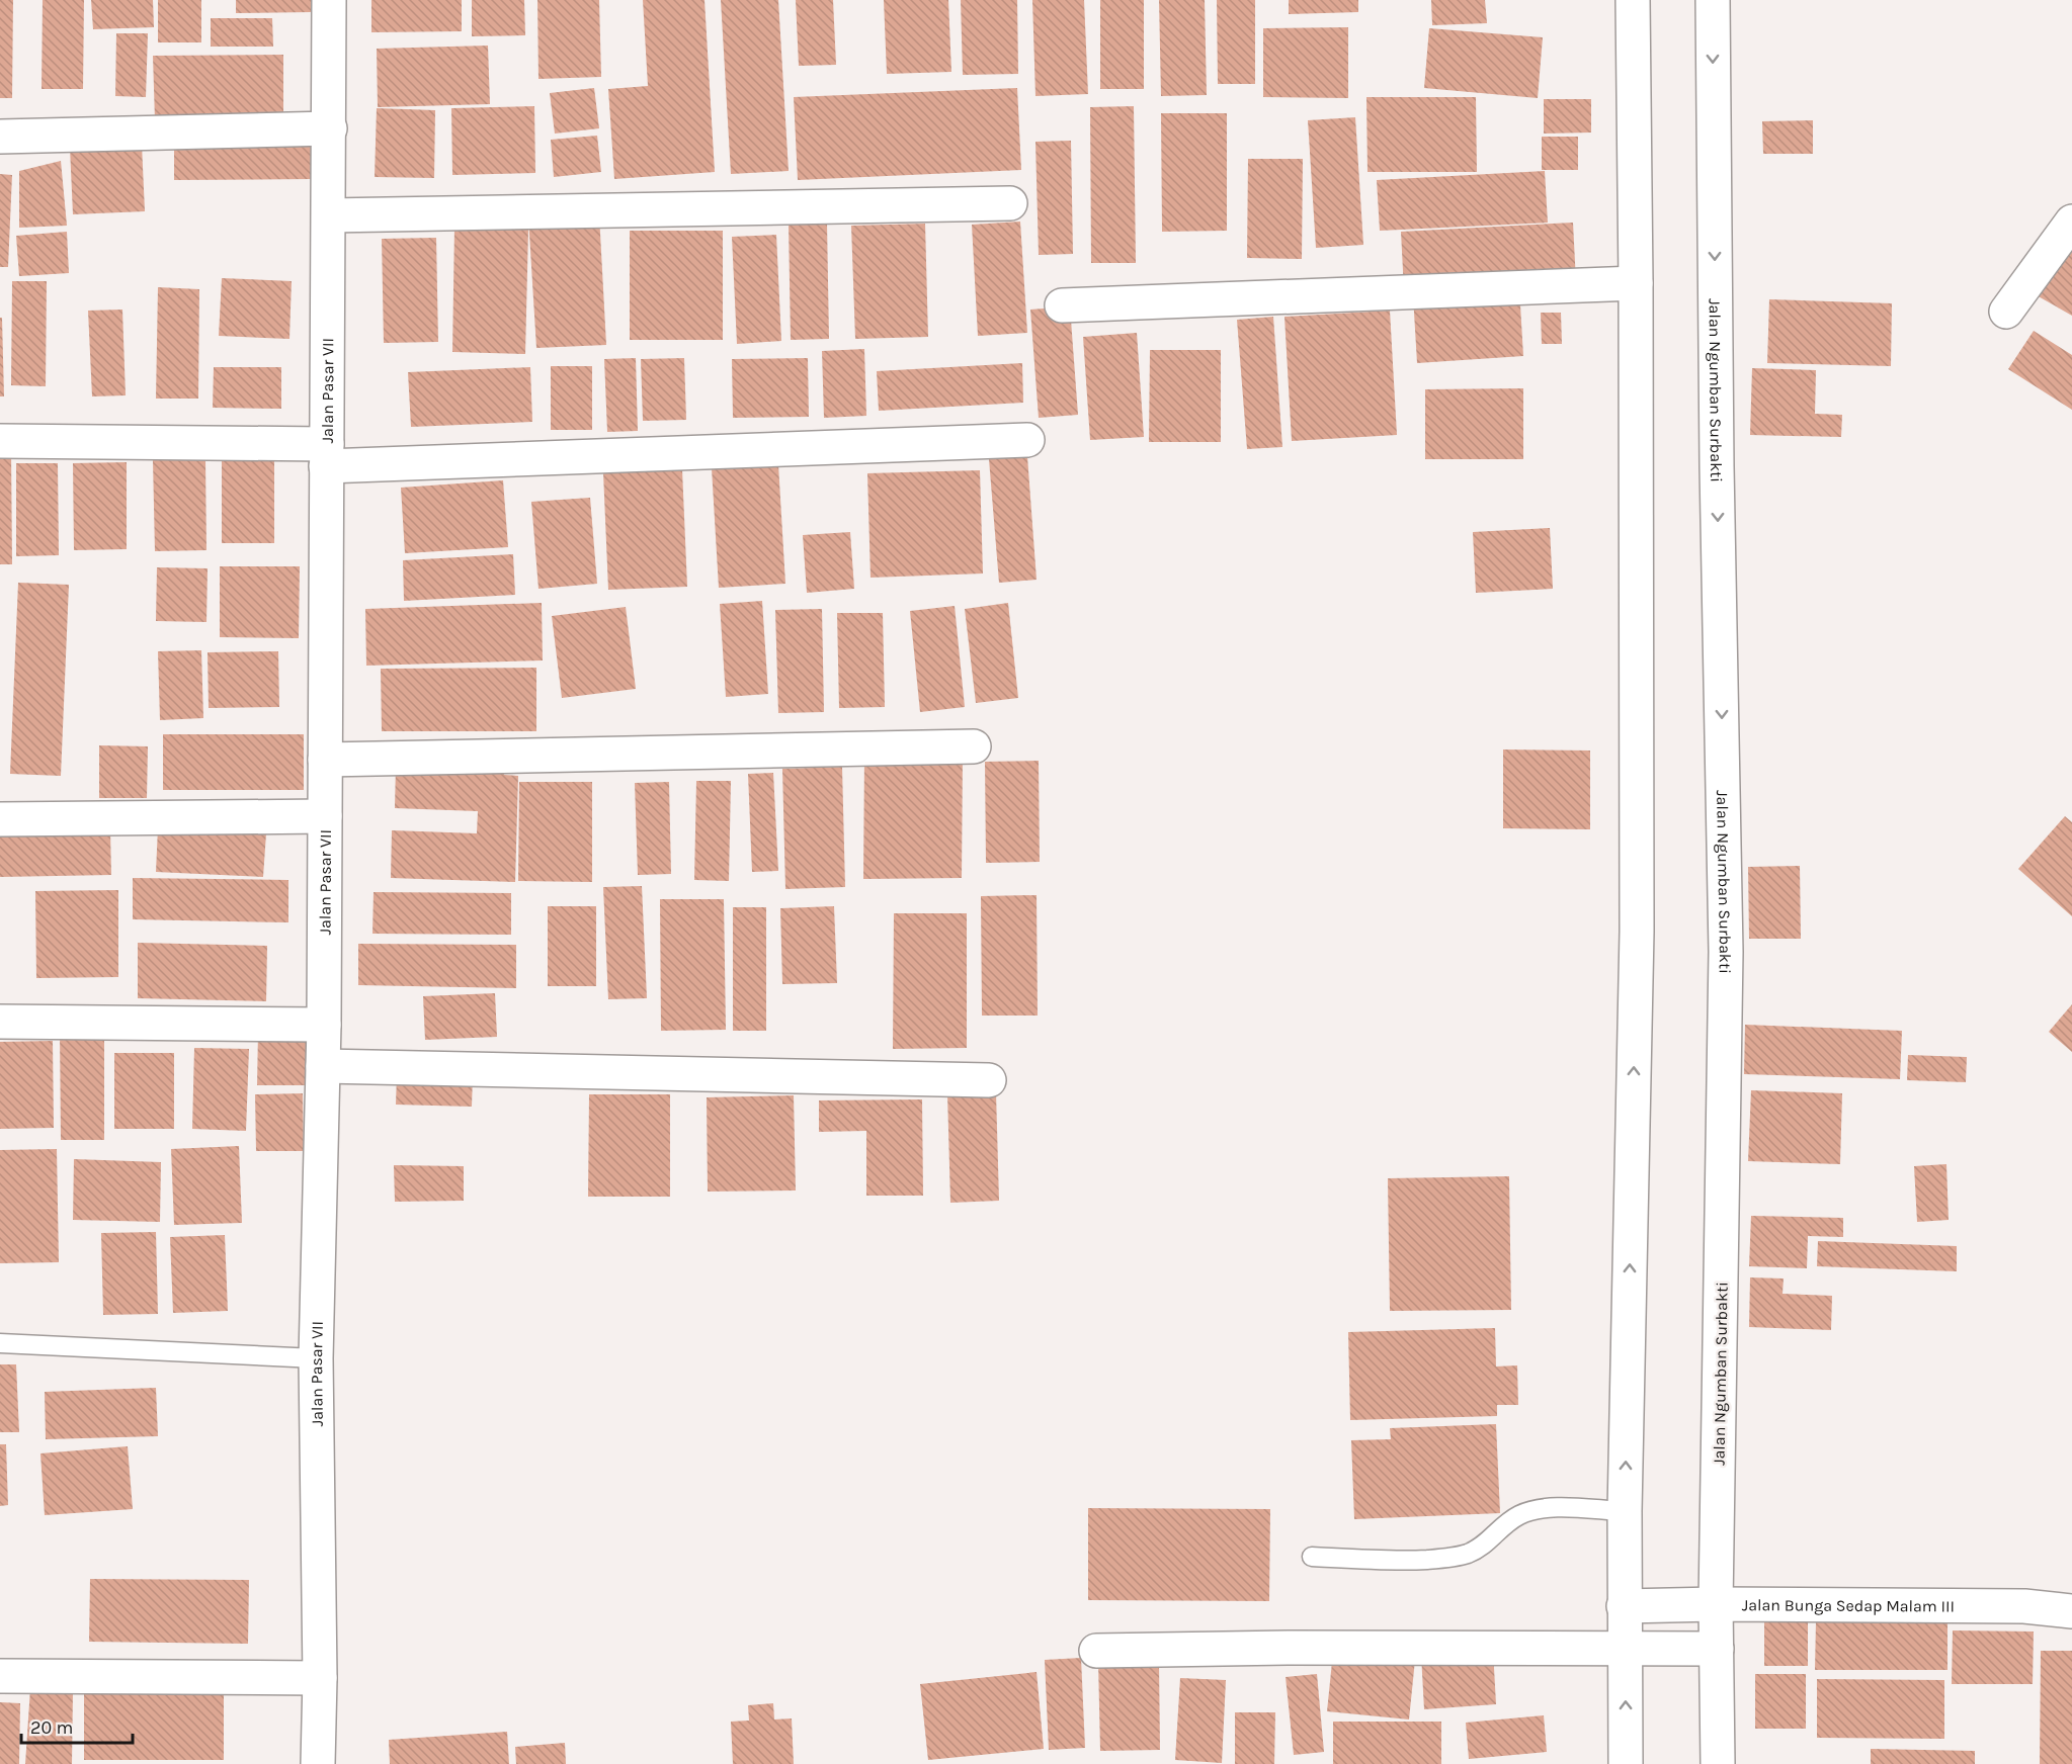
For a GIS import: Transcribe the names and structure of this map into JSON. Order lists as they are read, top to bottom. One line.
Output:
{"streets":{"main road":["Jalan Pasar VII","Jalan Ngumban Surbakti","Jalan Bunga Sedap Malam III"]},"crossings":[["Jalan Ngumban Surbakti","Jalan Bunga Sedap Malam III"]],"scale_bar":"20 m"}
